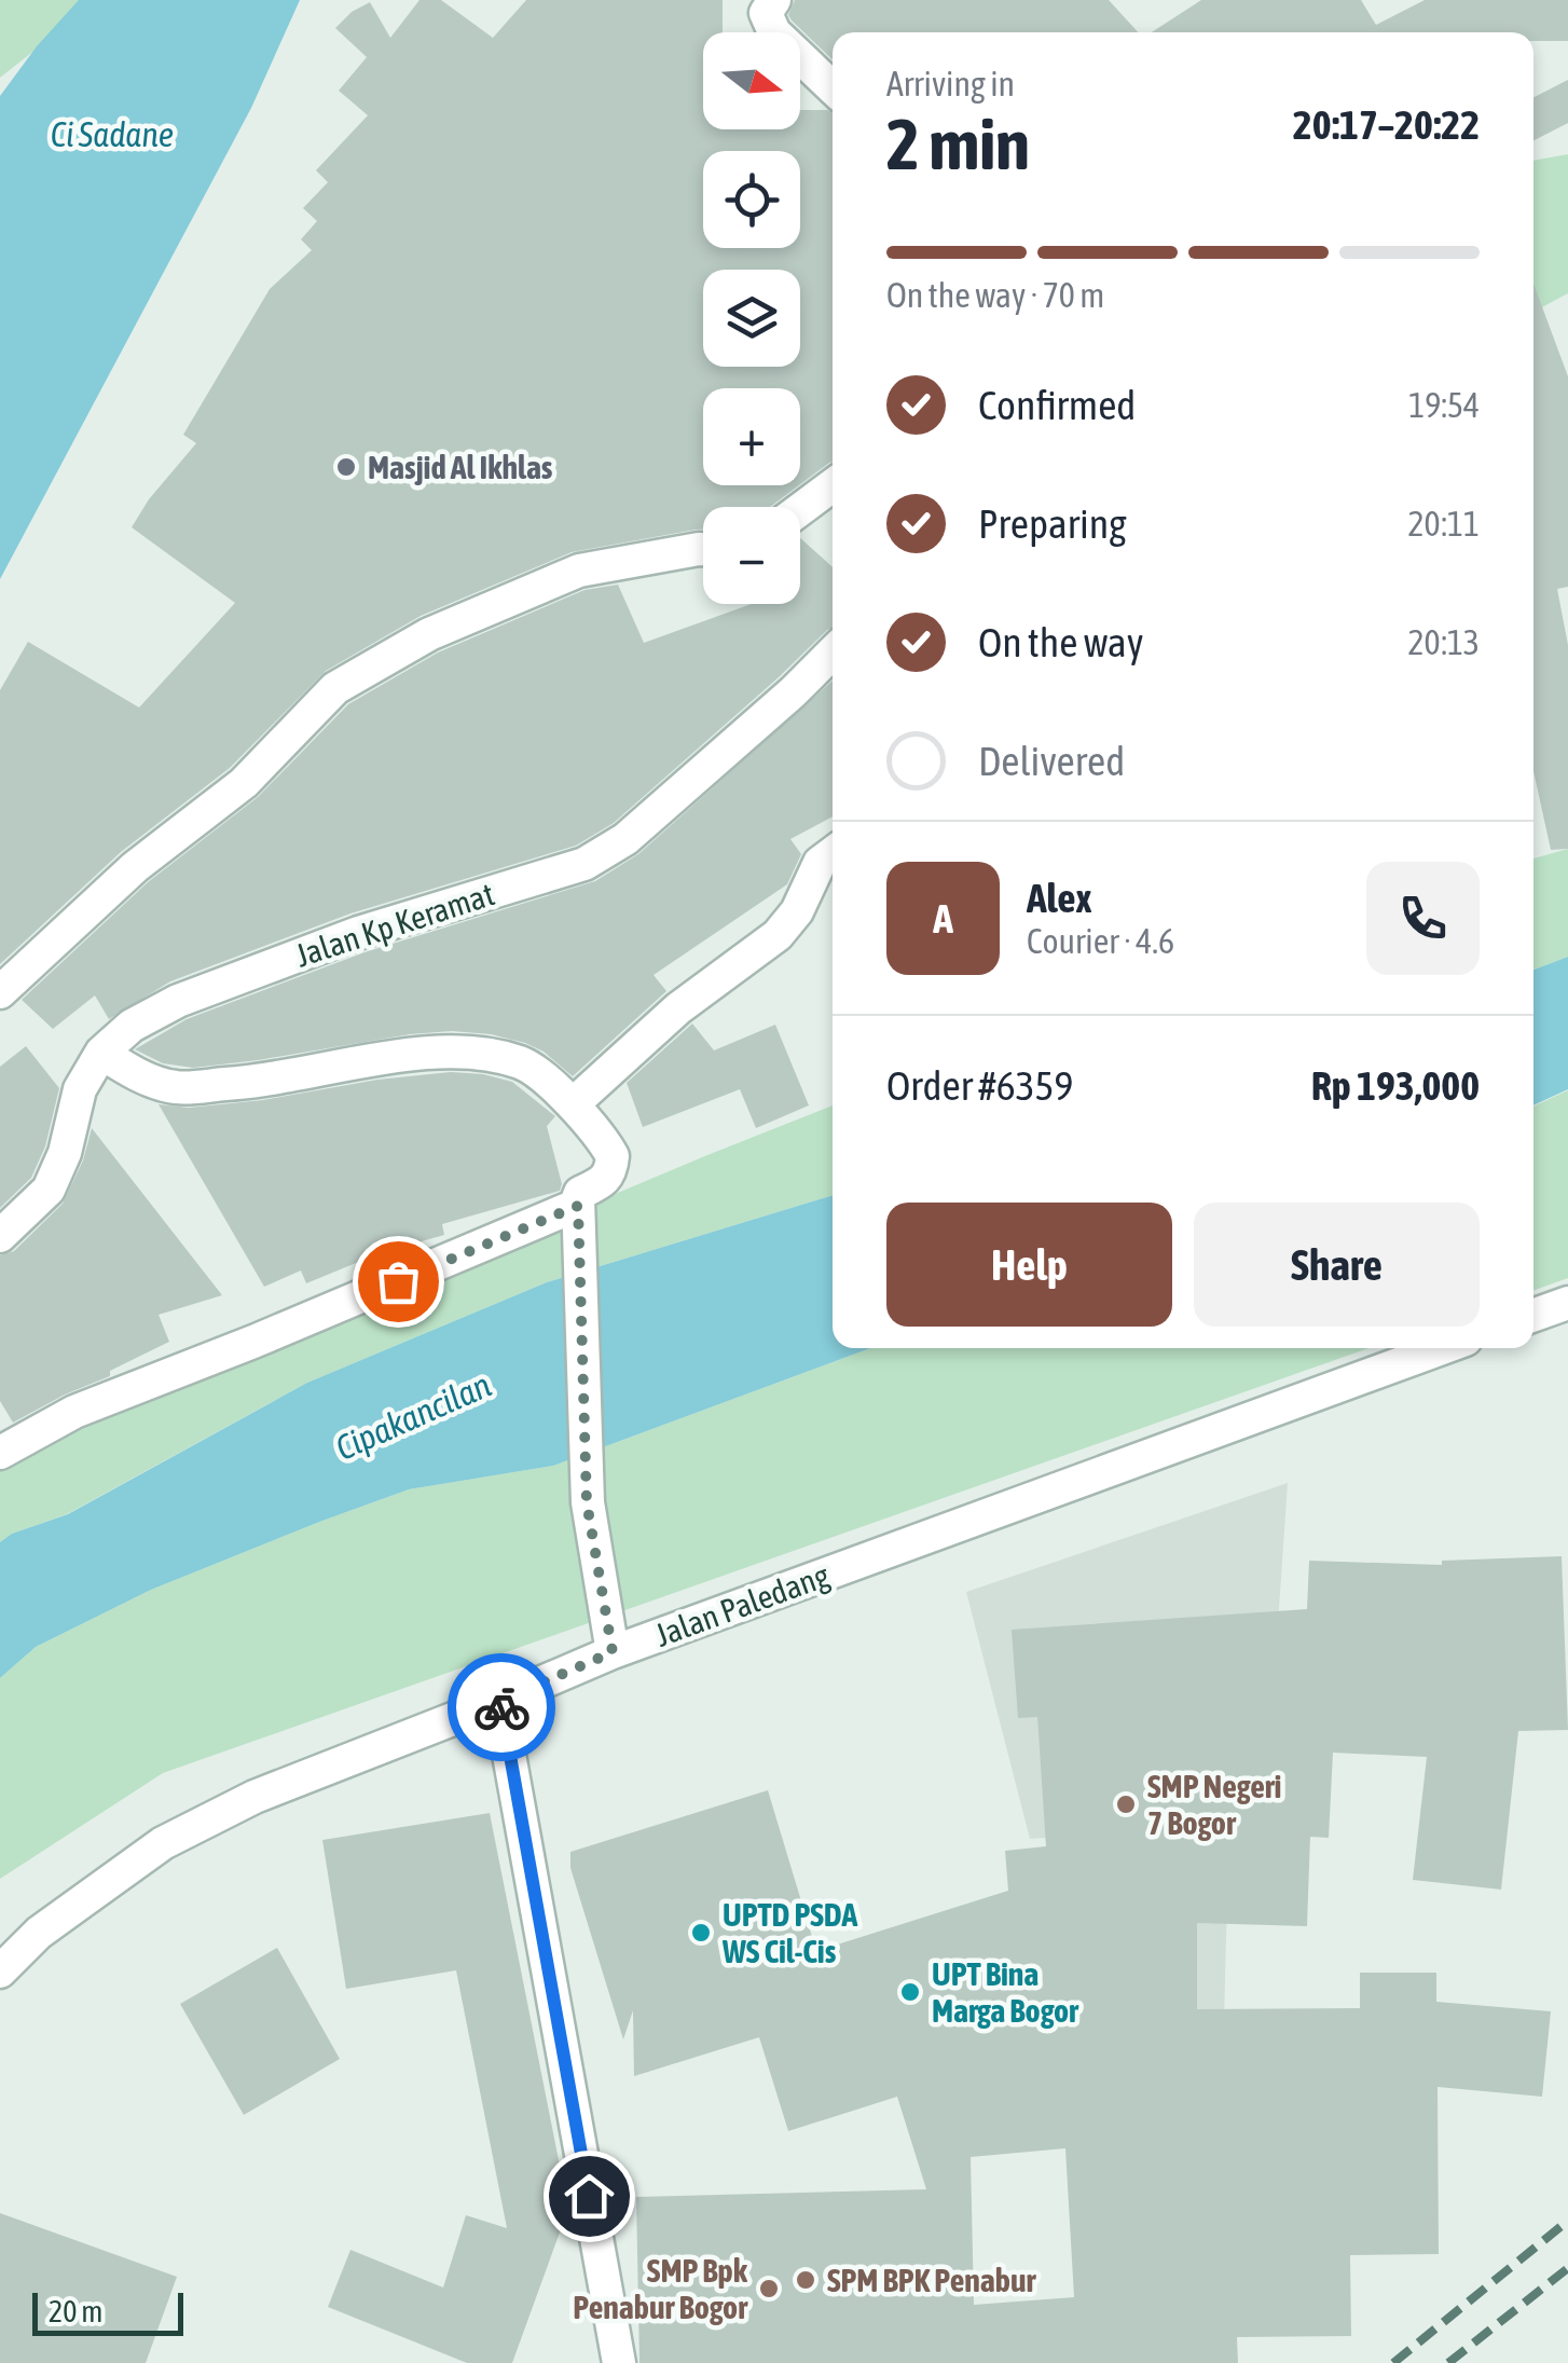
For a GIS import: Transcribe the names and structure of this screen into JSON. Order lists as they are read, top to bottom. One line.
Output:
{"streets":{"street":["Jalan Kp Keramat","Jalan Paledang"]},"water":["Ci Sadane","Cipakancilan"],"places":["Masjid Al Ikhlas","SMP Negeri 7 Bogor","UPTD PSDA WS Cil-Cis","UPT Bina Marga Bogor","SPM BPK Penabur","SMP Bpk Penabur Bogor"],"scale_bar":"20 m","north":"right","page":{"map_buttons":["+","−"],"heading":["2 min","Arriving in","20:17–20:22"],"panel":["Alex","Courier · 4.6","Order #6359","Rp 193,000"],"bar":"On the way · 70 m","list":[["Confirmed","19:54"],["Preparing","20:11"],["On the way","20:13"],"Delivered"],"round":"A","buttons":["Help","Share"],"scale":"20 m"}}
